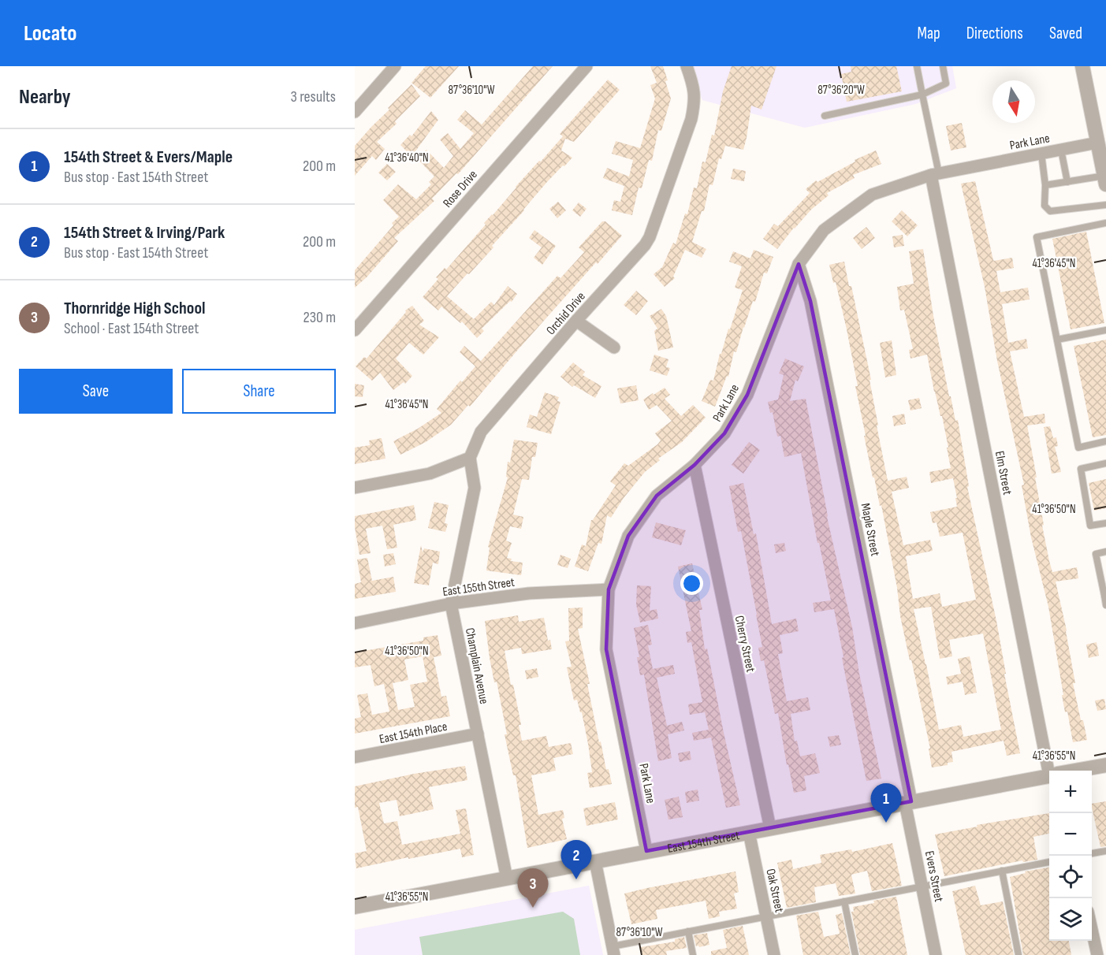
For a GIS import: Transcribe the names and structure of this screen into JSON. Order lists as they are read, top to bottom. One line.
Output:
{"streets":{"street":["Park Lane","Rose Drive","Orchid Drive","Elm Street","Maple Street","East 155th Street","Cherry Street","Champlain Avenue","East 154th Place","East 154th Street","Evers Street","Oak Street"]},"crossings":[["Park Lane","Elm Street"],["Park Lane","Maple Street"],["Park Lane","East 155th Street"],["Park Lane","Cherry Street"],["Park Lane","East 154th Street"],["Orchid Drive","Champlain Avenue"],["Maple Street","East 154th Street"],["Maple Street","Evers Street"],["East 155th Street","Champlain Avenue"],["Cherry Street","East 154th Street"],["Champlain Avenue","East 154th Place"],["Champlain Avenue","East 154th Street"],["East 154th Street","Evers Street"],["East 154th Street","Oak Street"]],"north":"bottom","page":{"header":"Locato","nav":["Map","Directions","Saved"],"heading":["Nearby","3 results"],"list":[{"mark":"1","name":"154th Street & Evers/Maple","note":"Bus stop · East 154th Street","value":"200 m"},{"mark":"2","name":"154th Street & Irving/Park","note":"Bus stop · East 154th Street","value":"200 m"},{"mark":"3","name":"Thornridge High School","note":"School · East 154th Street","value":"230 m"}],"buttons":["Save","Share"],"map_buttons":["+","−"],"pins":["1","2","3"]},"coordinates":["87°36'10\"W","87°36'20\"W","41°36'40\"N","41°36'45\"N","41°36'50\"N","41°36'55\"N"]}
